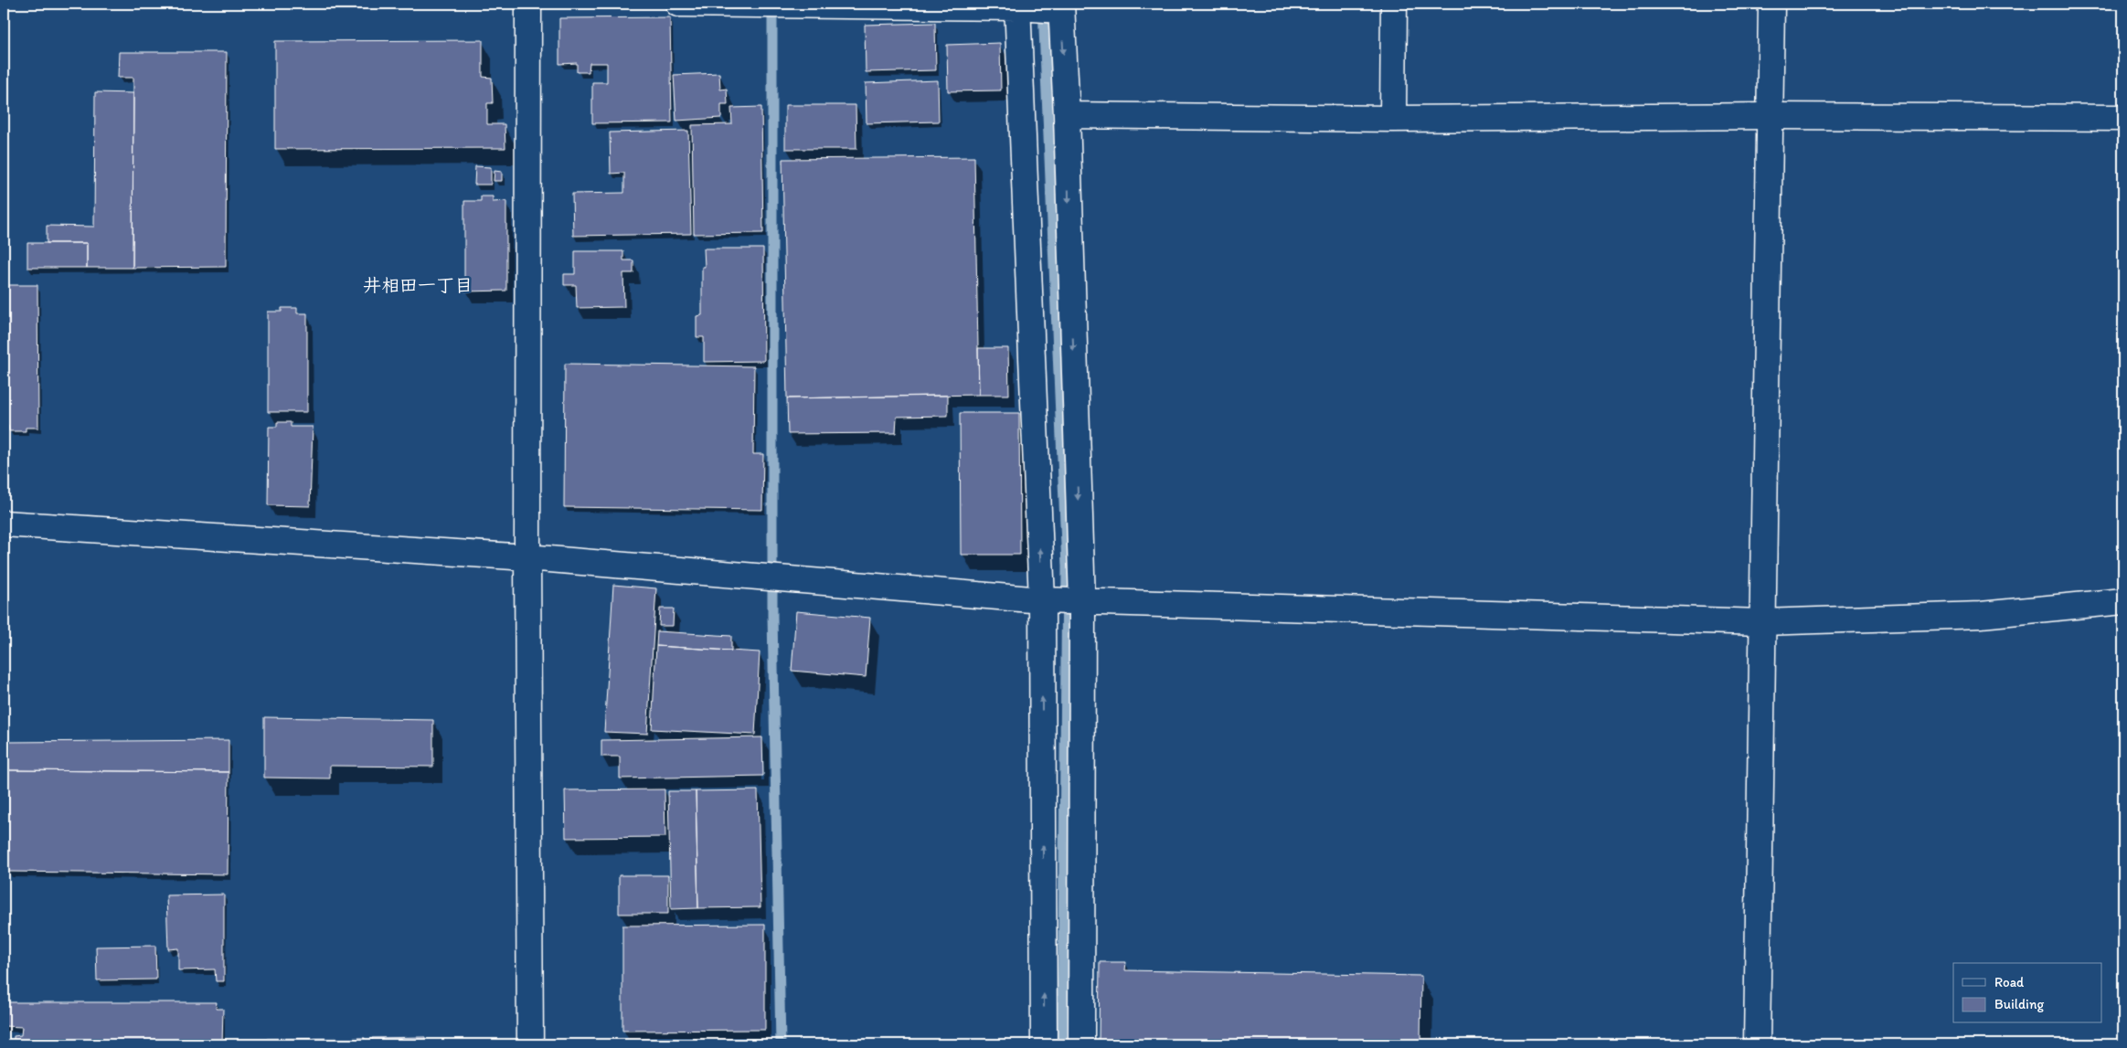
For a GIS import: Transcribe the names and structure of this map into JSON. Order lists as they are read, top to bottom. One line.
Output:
{"districts":["井相田一丁目"],"legend":["Road","Building"]}
